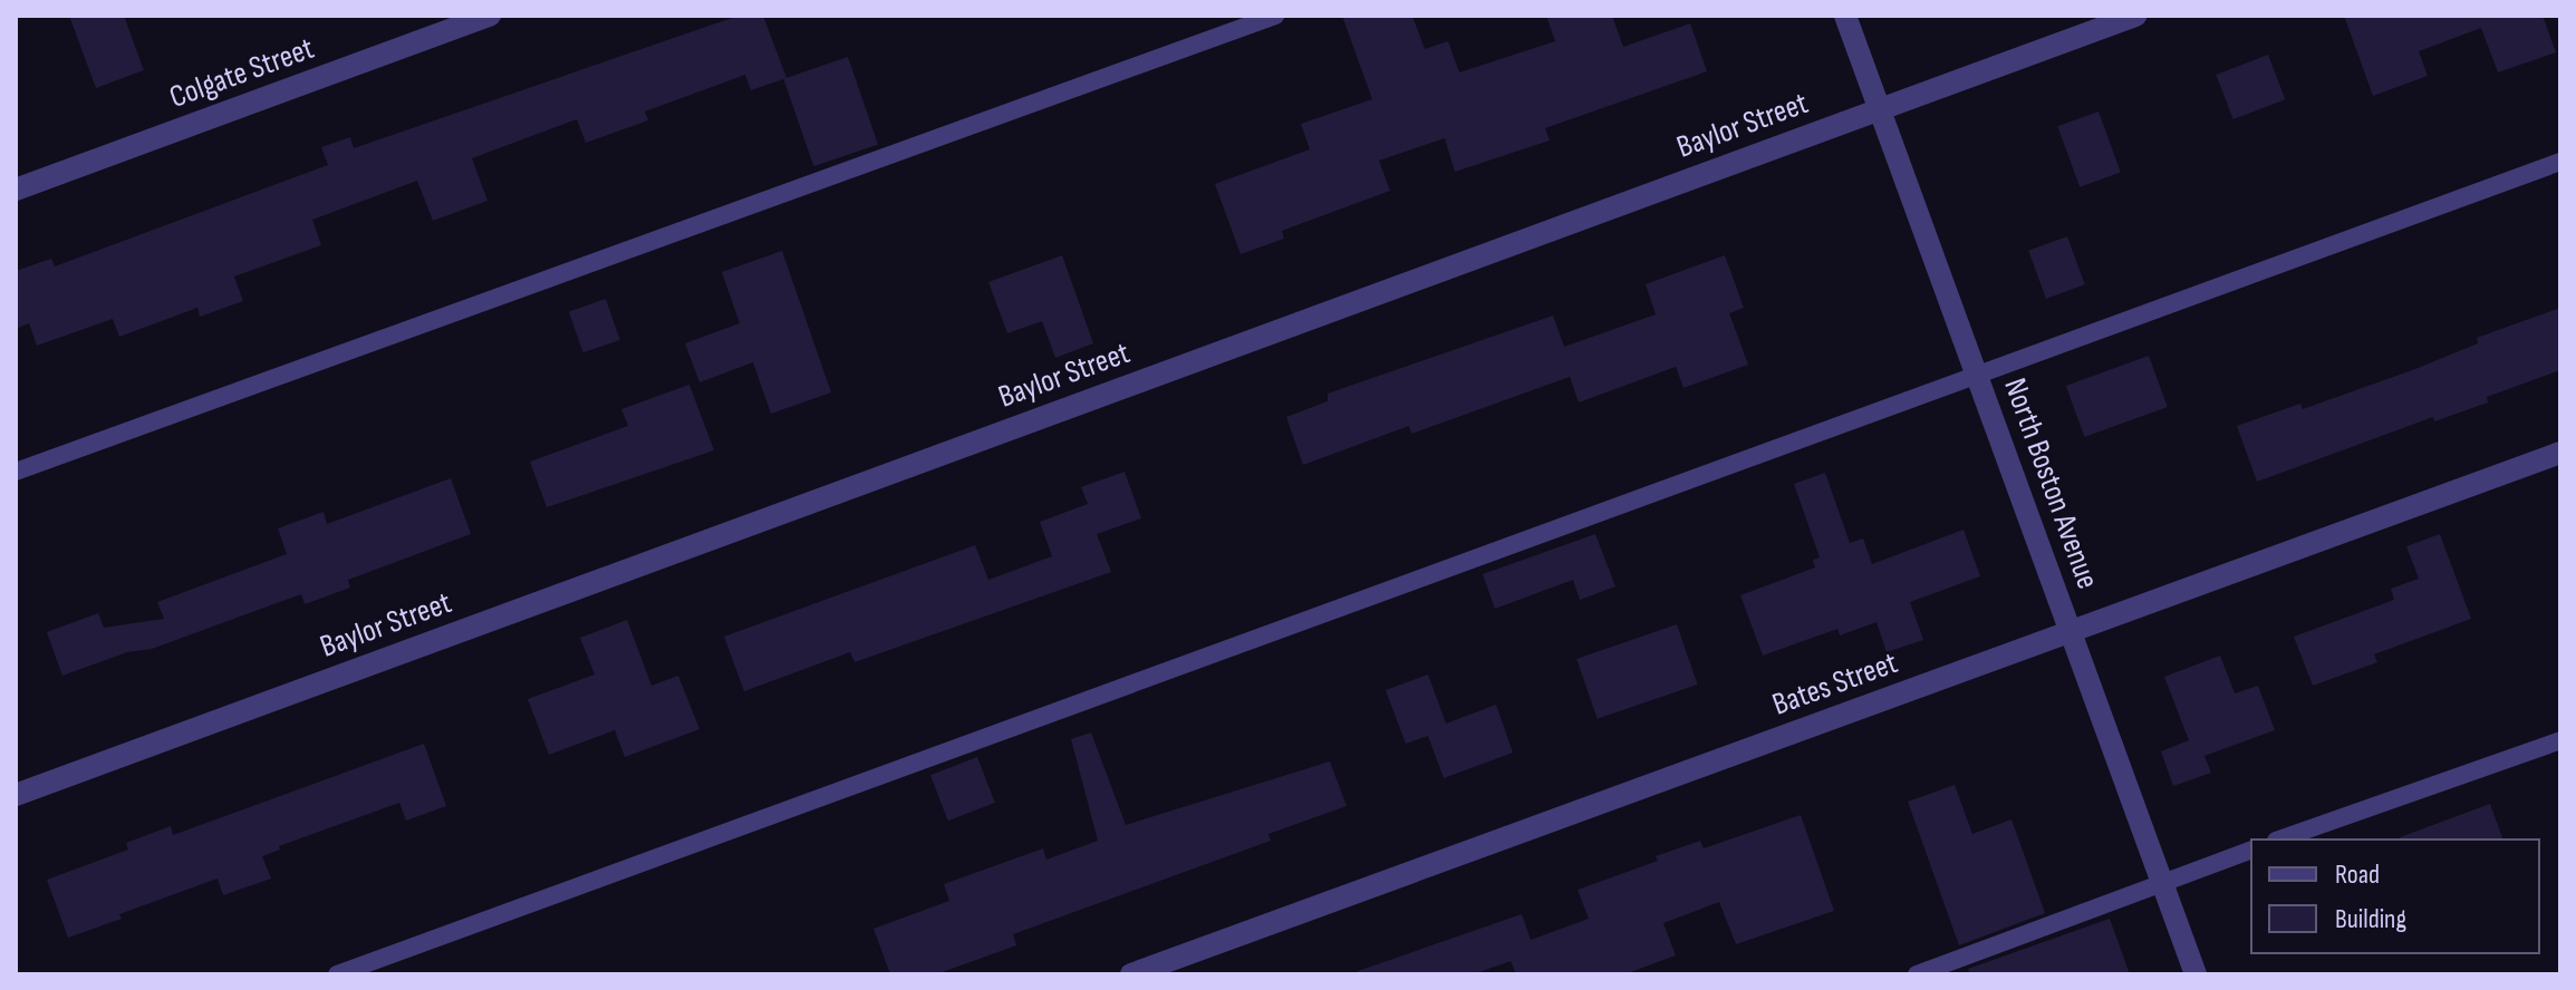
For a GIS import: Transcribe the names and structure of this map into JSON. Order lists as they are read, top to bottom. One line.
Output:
{"streets":{"street":["Colgate Street","Baylor Street","North Boston Avenue","Bates Street"]},"crossings":[["Baylor Street","North Boston Avenue"],["North Boston Avenue","Bates Street"]],"legend":["Road","Building"]}
